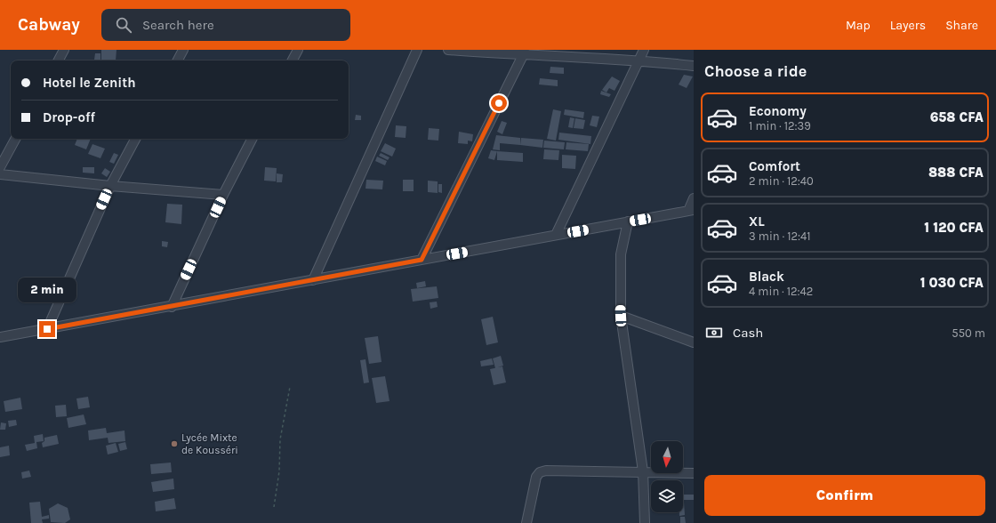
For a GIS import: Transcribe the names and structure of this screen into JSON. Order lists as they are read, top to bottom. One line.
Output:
{"places":["Lycée Mixte de Kousséri"],"north":"bottom","page":{"header":"Cabway","search":"Search here","nav":["Map","Layers","Share"],"heading":"Choose a ride","banner":["Hotel le Zenith","Drop-off"],"list":[{"name":"Economy","note":"1 min · 12:39","value":"658 CFA"},{"name":"Comfort","note":"2 min · 12:40","value":"888 CFA"},{"name":"XL","note":"3 min · 12:41","value":"1 120 CFA"},{"name":"Black","note":"4 min · 12:42","value":"1 030 CFA"}],"bubble":"2 min","pay":["Cash","550 m"],"buttons":"Confirm"}}
